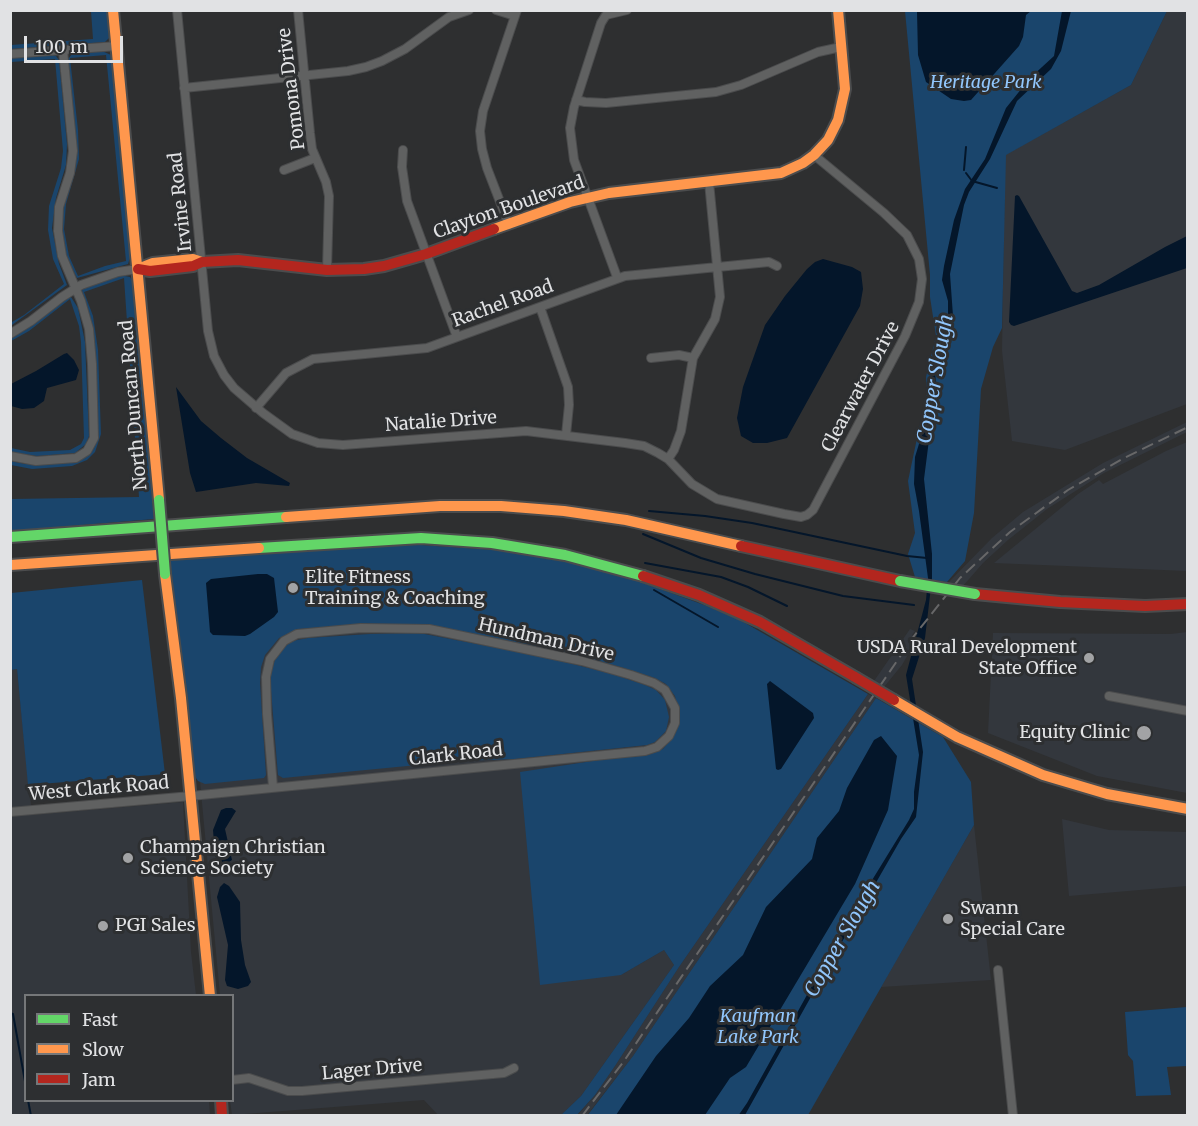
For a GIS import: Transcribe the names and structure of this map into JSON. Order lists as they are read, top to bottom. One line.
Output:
{"streets":{"main road":["Clayton Boulevard","North Duncan Road"],"street":["Pomona Drive","Irvine Road","Rachel Road","Clearwater Drive","Natalie Drive","Hundman Drive","Clark Road","West Clark Road","Lager Drive"]},"crossings":[["Pomona Drive","Clayton Boulevard"],["Irvine Road","Clayton Boulevard"],["Irvine Road","Natalie Drive"],["Clayton Boulevard","Clearwater Drive"],["Clayton Boulevard","North Duncan Road"],["Rachel Road","Natalie Drive"],["Clearwater Drive","Natalie Drive"],["North Duncan Road","Clark Road"],["North Duncan Road","West Clark Road"],["Hundman Drive","Clark Road"],["Clark Road","West Clark Road"]],"water":["Copper Slough"],"parks":["Heritage Park","Kaufman Lake Park"],"places":["Elite Fitness Training & Coaching","USDA Rural Development State Office","Equity Clinic","Champaign Christian Science Society","Swann Special Care","PGI Sales"],"legend":["Fast","Slow","Jam"],"scale_bar":"100 m"}
